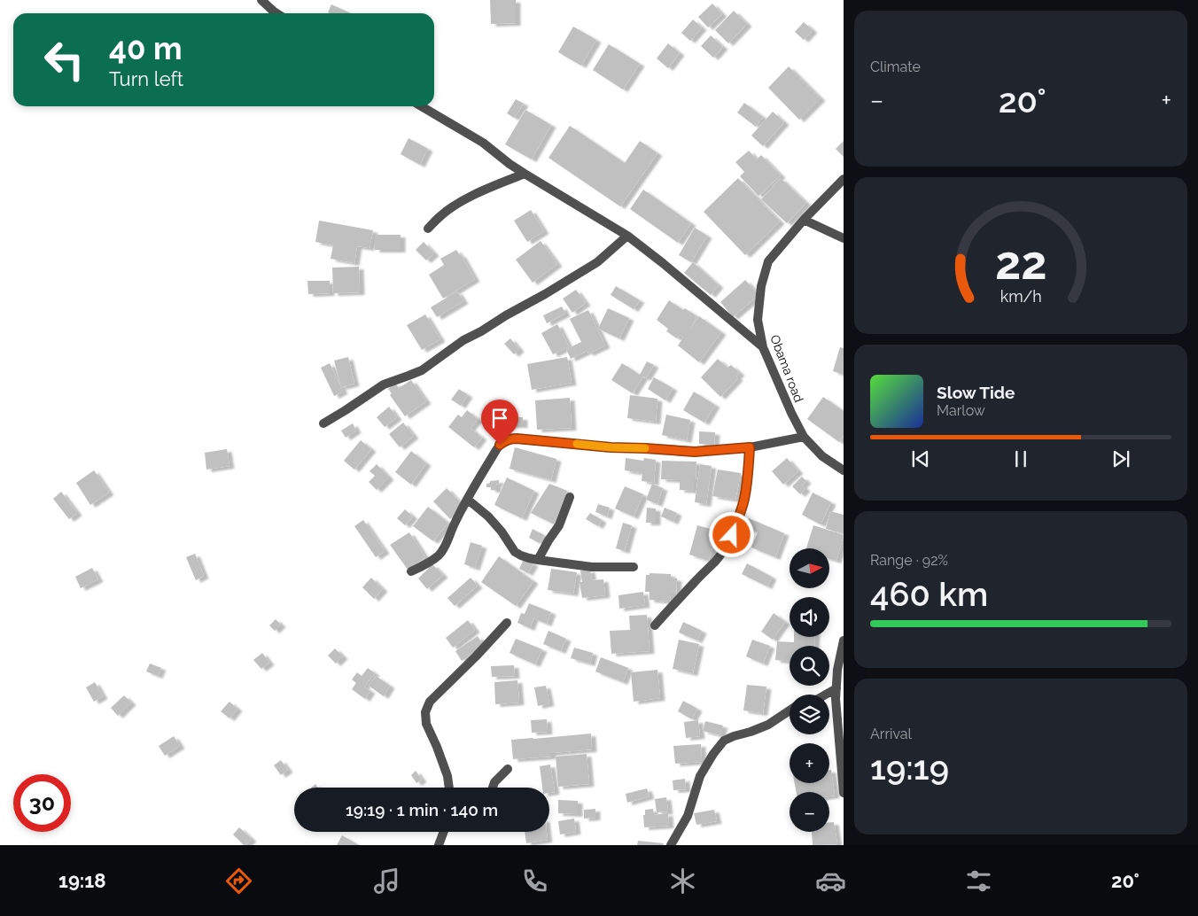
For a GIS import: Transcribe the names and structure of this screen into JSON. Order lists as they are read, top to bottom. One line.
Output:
{"streets":{"street":["Obama road"]},"north":"right","page":{"tile":["Climate",["Range · 92%","460 km"],["Arrival","19:19"]],"turn":["40 m","Turn left"],"heat":["−","20°","+"],"song":["Slow Tide","Marlow"],"map_buttons":["+","−"],"limit":"30","trip":"19:19 · 1 min · 140 m","tabs":["19:18","20°"],"gauge":["22","km/h"]}}
